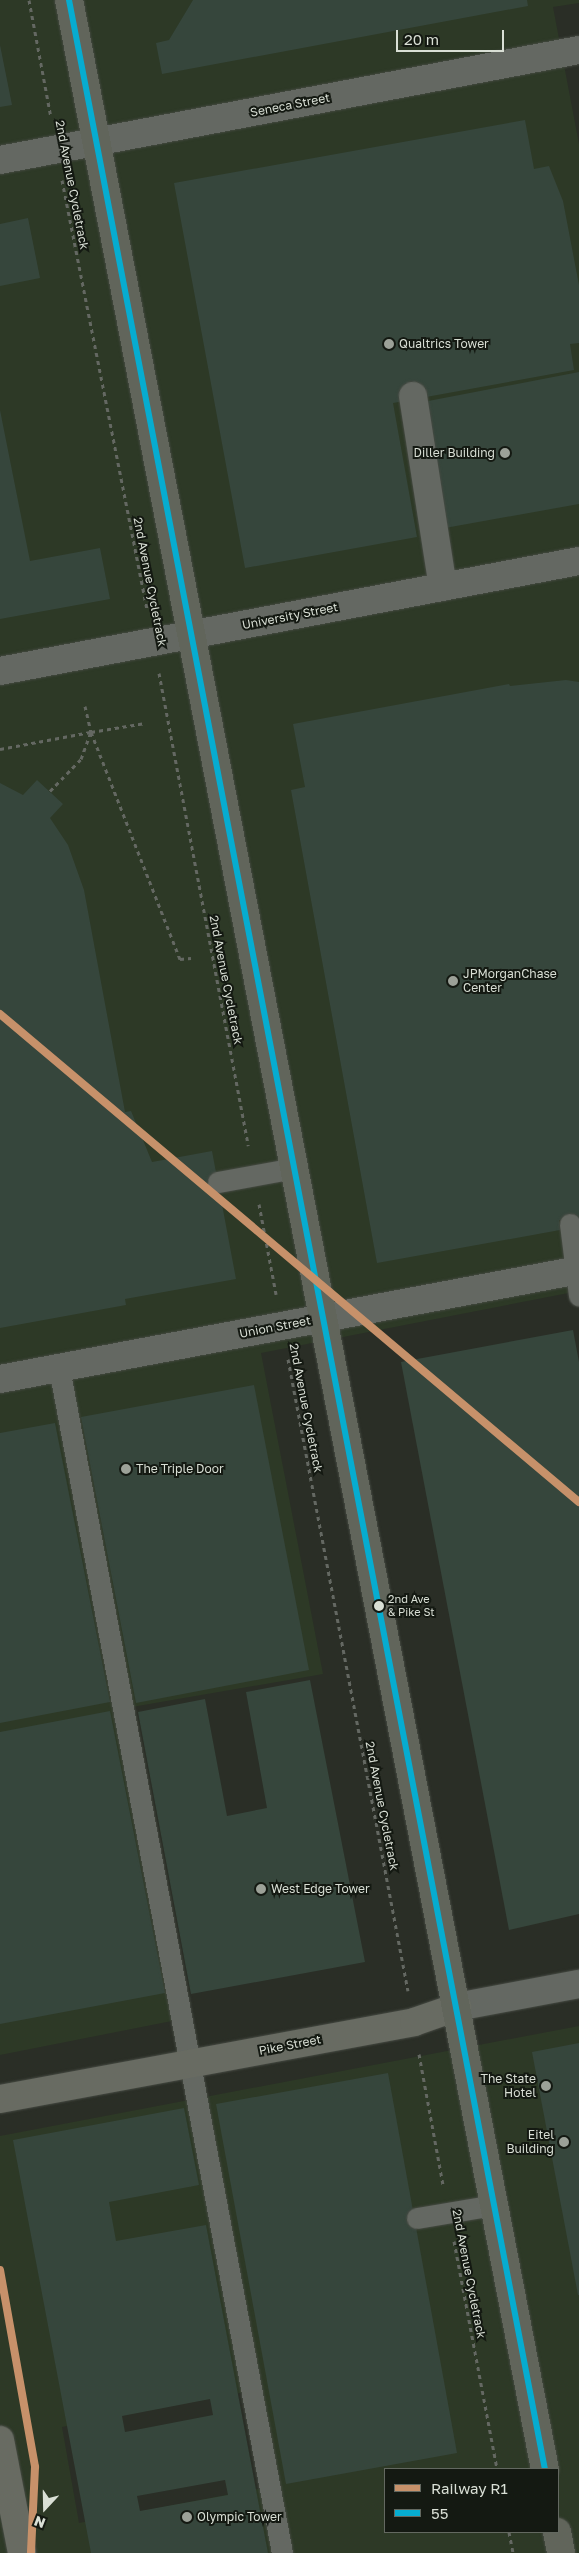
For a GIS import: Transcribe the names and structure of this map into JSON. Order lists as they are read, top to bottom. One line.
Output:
{"streets":{"main road":["Pike Street"],"street":["Seneca Street","University Street","Union Street"],"path":["2nd Avenue Cycletrack"]},"crossings":[["Seneca Street","2nd Avenue Cycletrack"],["2nd Avenue Cycletrack","University Street"],["2nd Avenue Cycletrack","Union Street"]],"places":["Qualtrics Tower","Diller Building","JPMorganChase Center","The Triple Door","2nd Ave & Pike St","West Edge Tower","The State Hotel","Eitel Building","Olympic Tower"],"lines":["transit line 55","rail line R1"],"legend":["Railway R1","55"],"scale_bar":"20 m","north":"bottom"}
